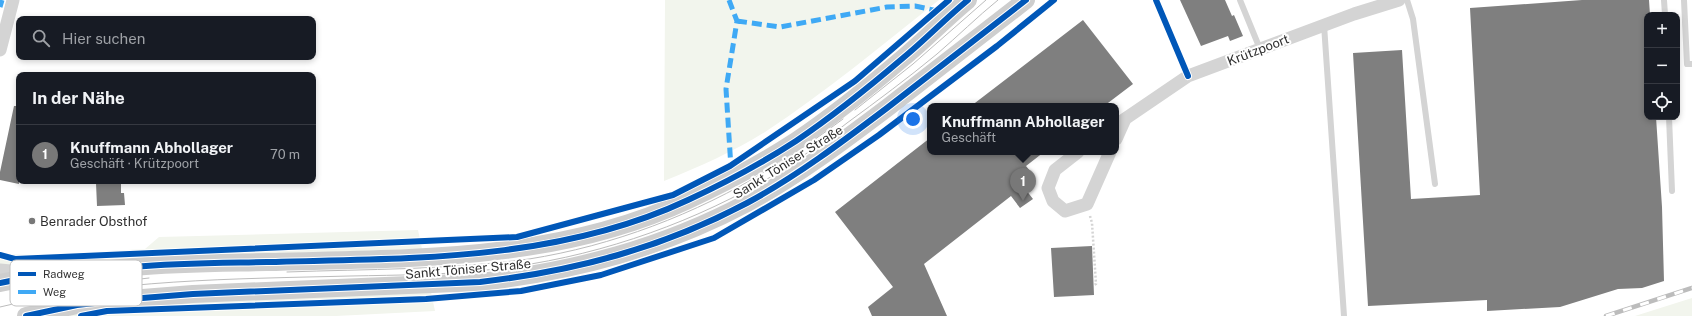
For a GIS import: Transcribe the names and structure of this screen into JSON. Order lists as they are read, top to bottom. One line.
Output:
{"streets":{"main road":["Sankt Töniser Straße"],"street":["Krützpoort"]},"places":["Benrader Obsthof"],"legend":["Radweg","Weg"],"page":{"map_buttons":["+","−"],"search":"Hier suchen","heading":"In der Nähe","popup":["Knuffmann Abhollager","Geschäft"],"list":[{"mark":"1","name":"Knuffmann Abhollager","note":"Geschäft · Krützpoort","value":"70 m"}],"pins":"1"}}
